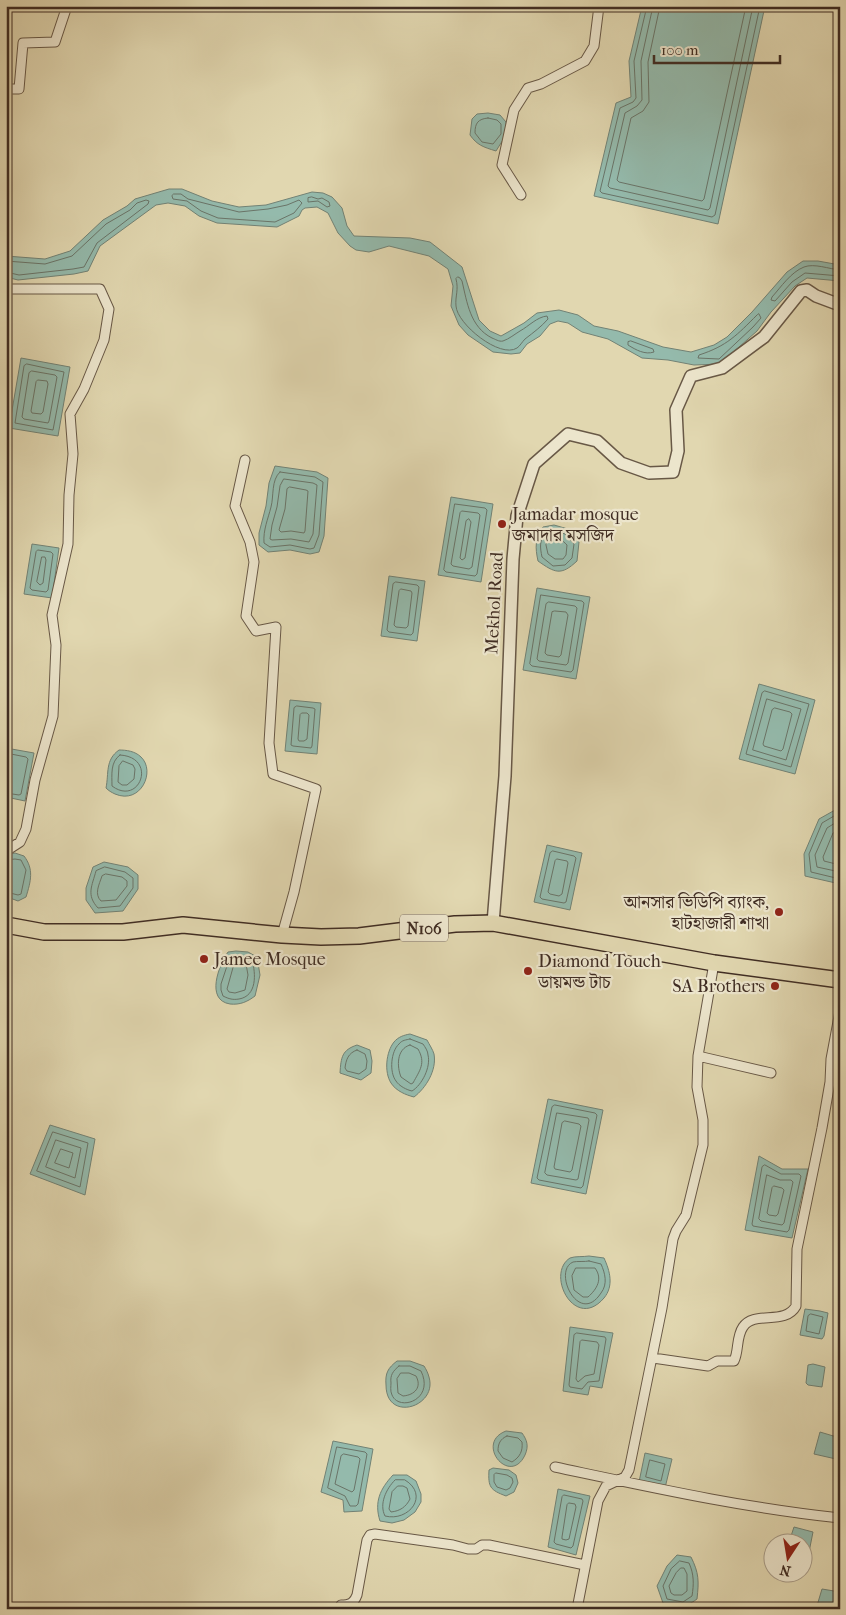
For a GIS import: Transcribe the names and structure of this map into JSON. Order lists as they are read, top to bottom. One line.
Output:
{"streets":{"highway":["N106"],"street":["Mekhol Road"]},"crossings":[["Mekhol Road","N106"]],"places":["Jamadar mosque জমাদার মসজিদ","আনসার ভিডিপি ব্যাংক, হাটহাজারী শাখা","Jamee Mosque","Diamond Touch ডায়মন্ড টাচ","SA Brothers"],"scale_bar":"100 m","north":"bottom"}
